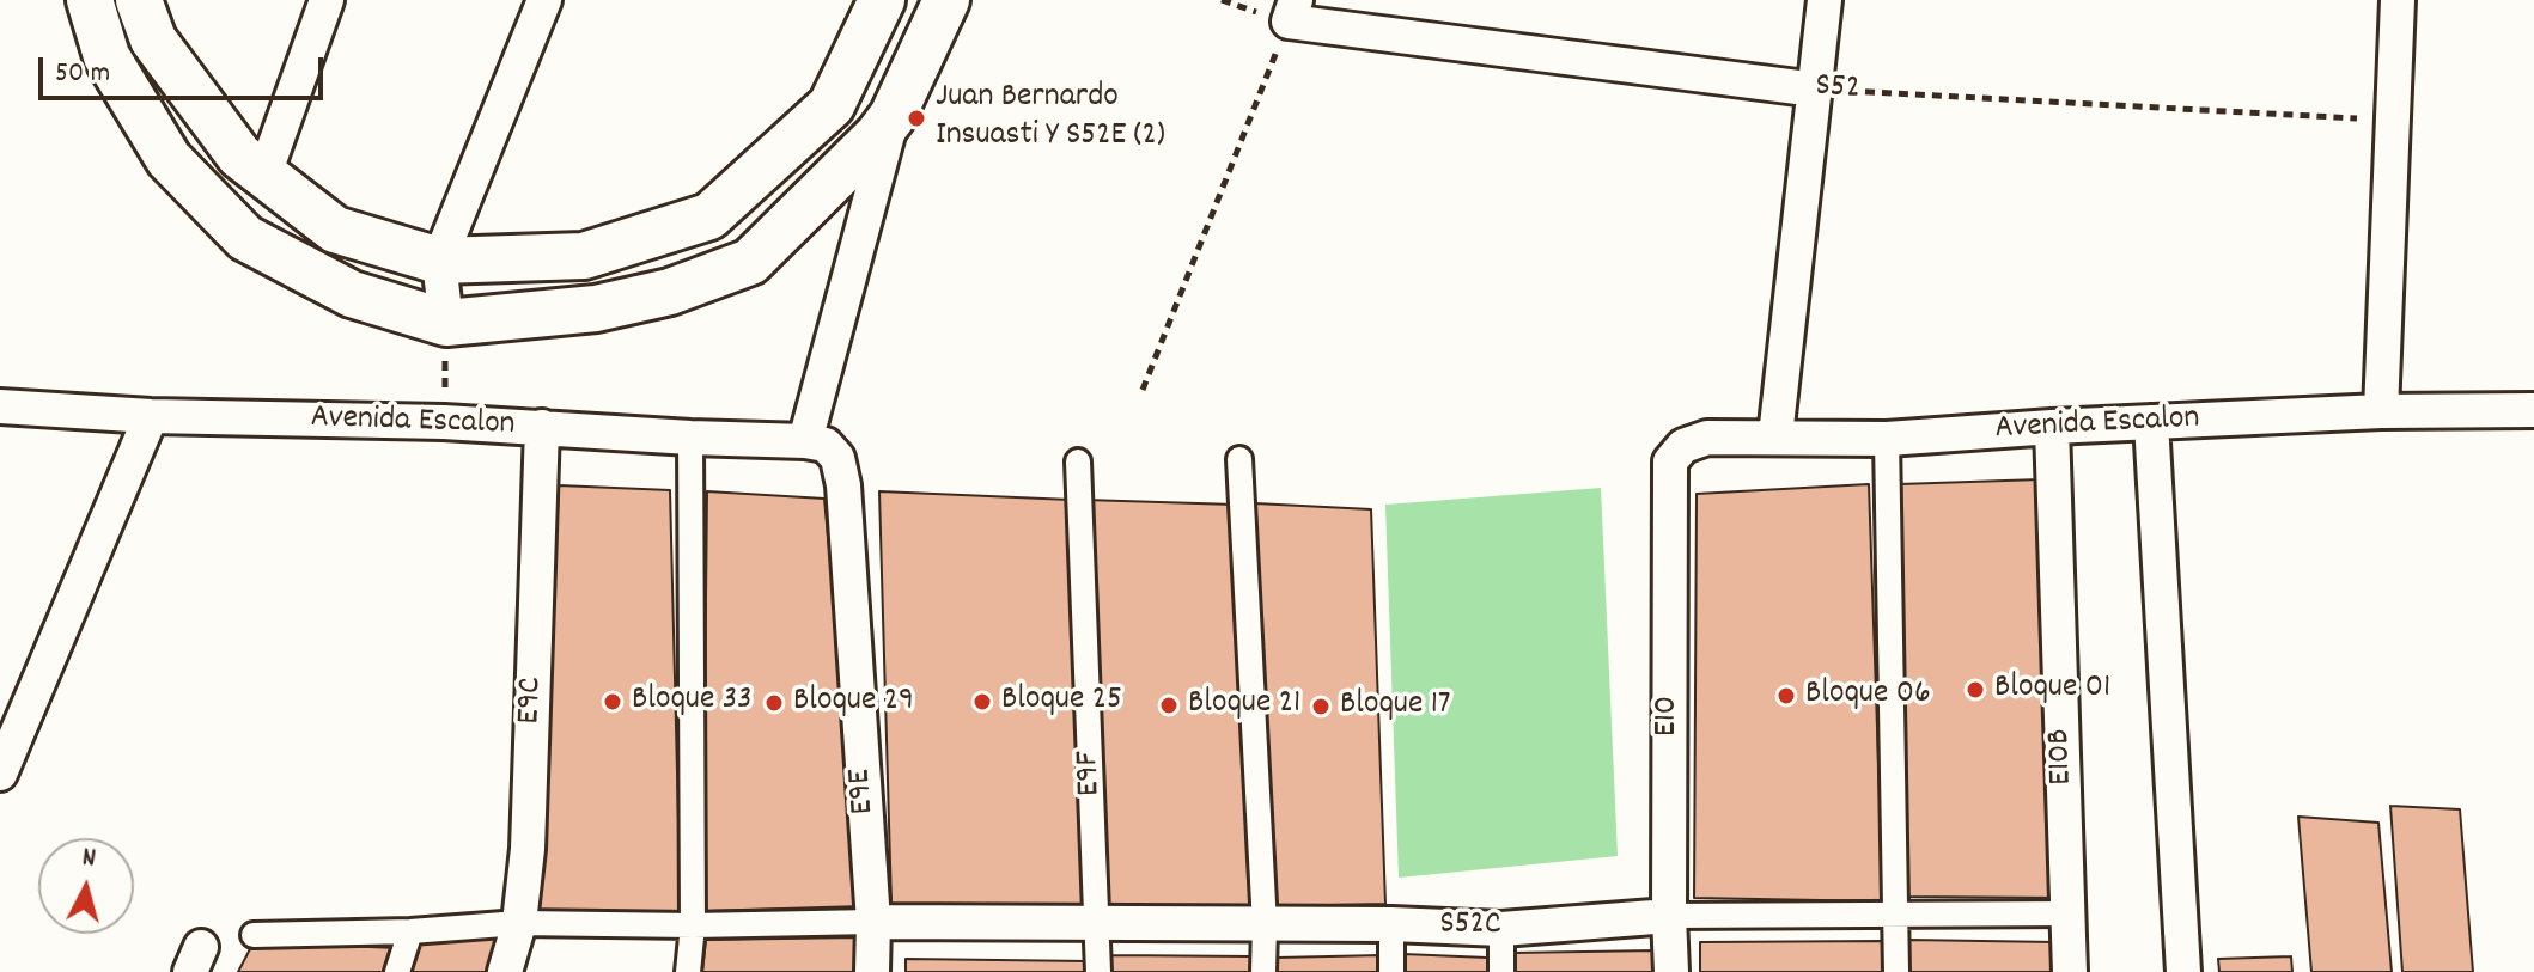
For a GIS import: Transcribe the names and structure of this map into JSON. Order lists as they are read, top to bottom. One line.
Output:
{"streets":{"street":["S52","Avenida Escalon","E9C","E10","E10B","E9F","E9E","S52C"]},"crossings":[["Avenida Escalon","E9C"],["Avenida Escalon","E10"],["Avenida Escalon","E10B"],["Avenida Escalon","E9E"],["E10","S52C"],["E10B","S52C"],["E9F","S52C"],["E9E","S52C"]],"places":["Juan Bernardo Insuasti Y S52E (2)","Bloque 01","Bloque 06","Bloque 33","Bloque 25","Bloque 29","Bloque 21","Bloque 17"],"scale_bar":"50 m","north":"top"}
